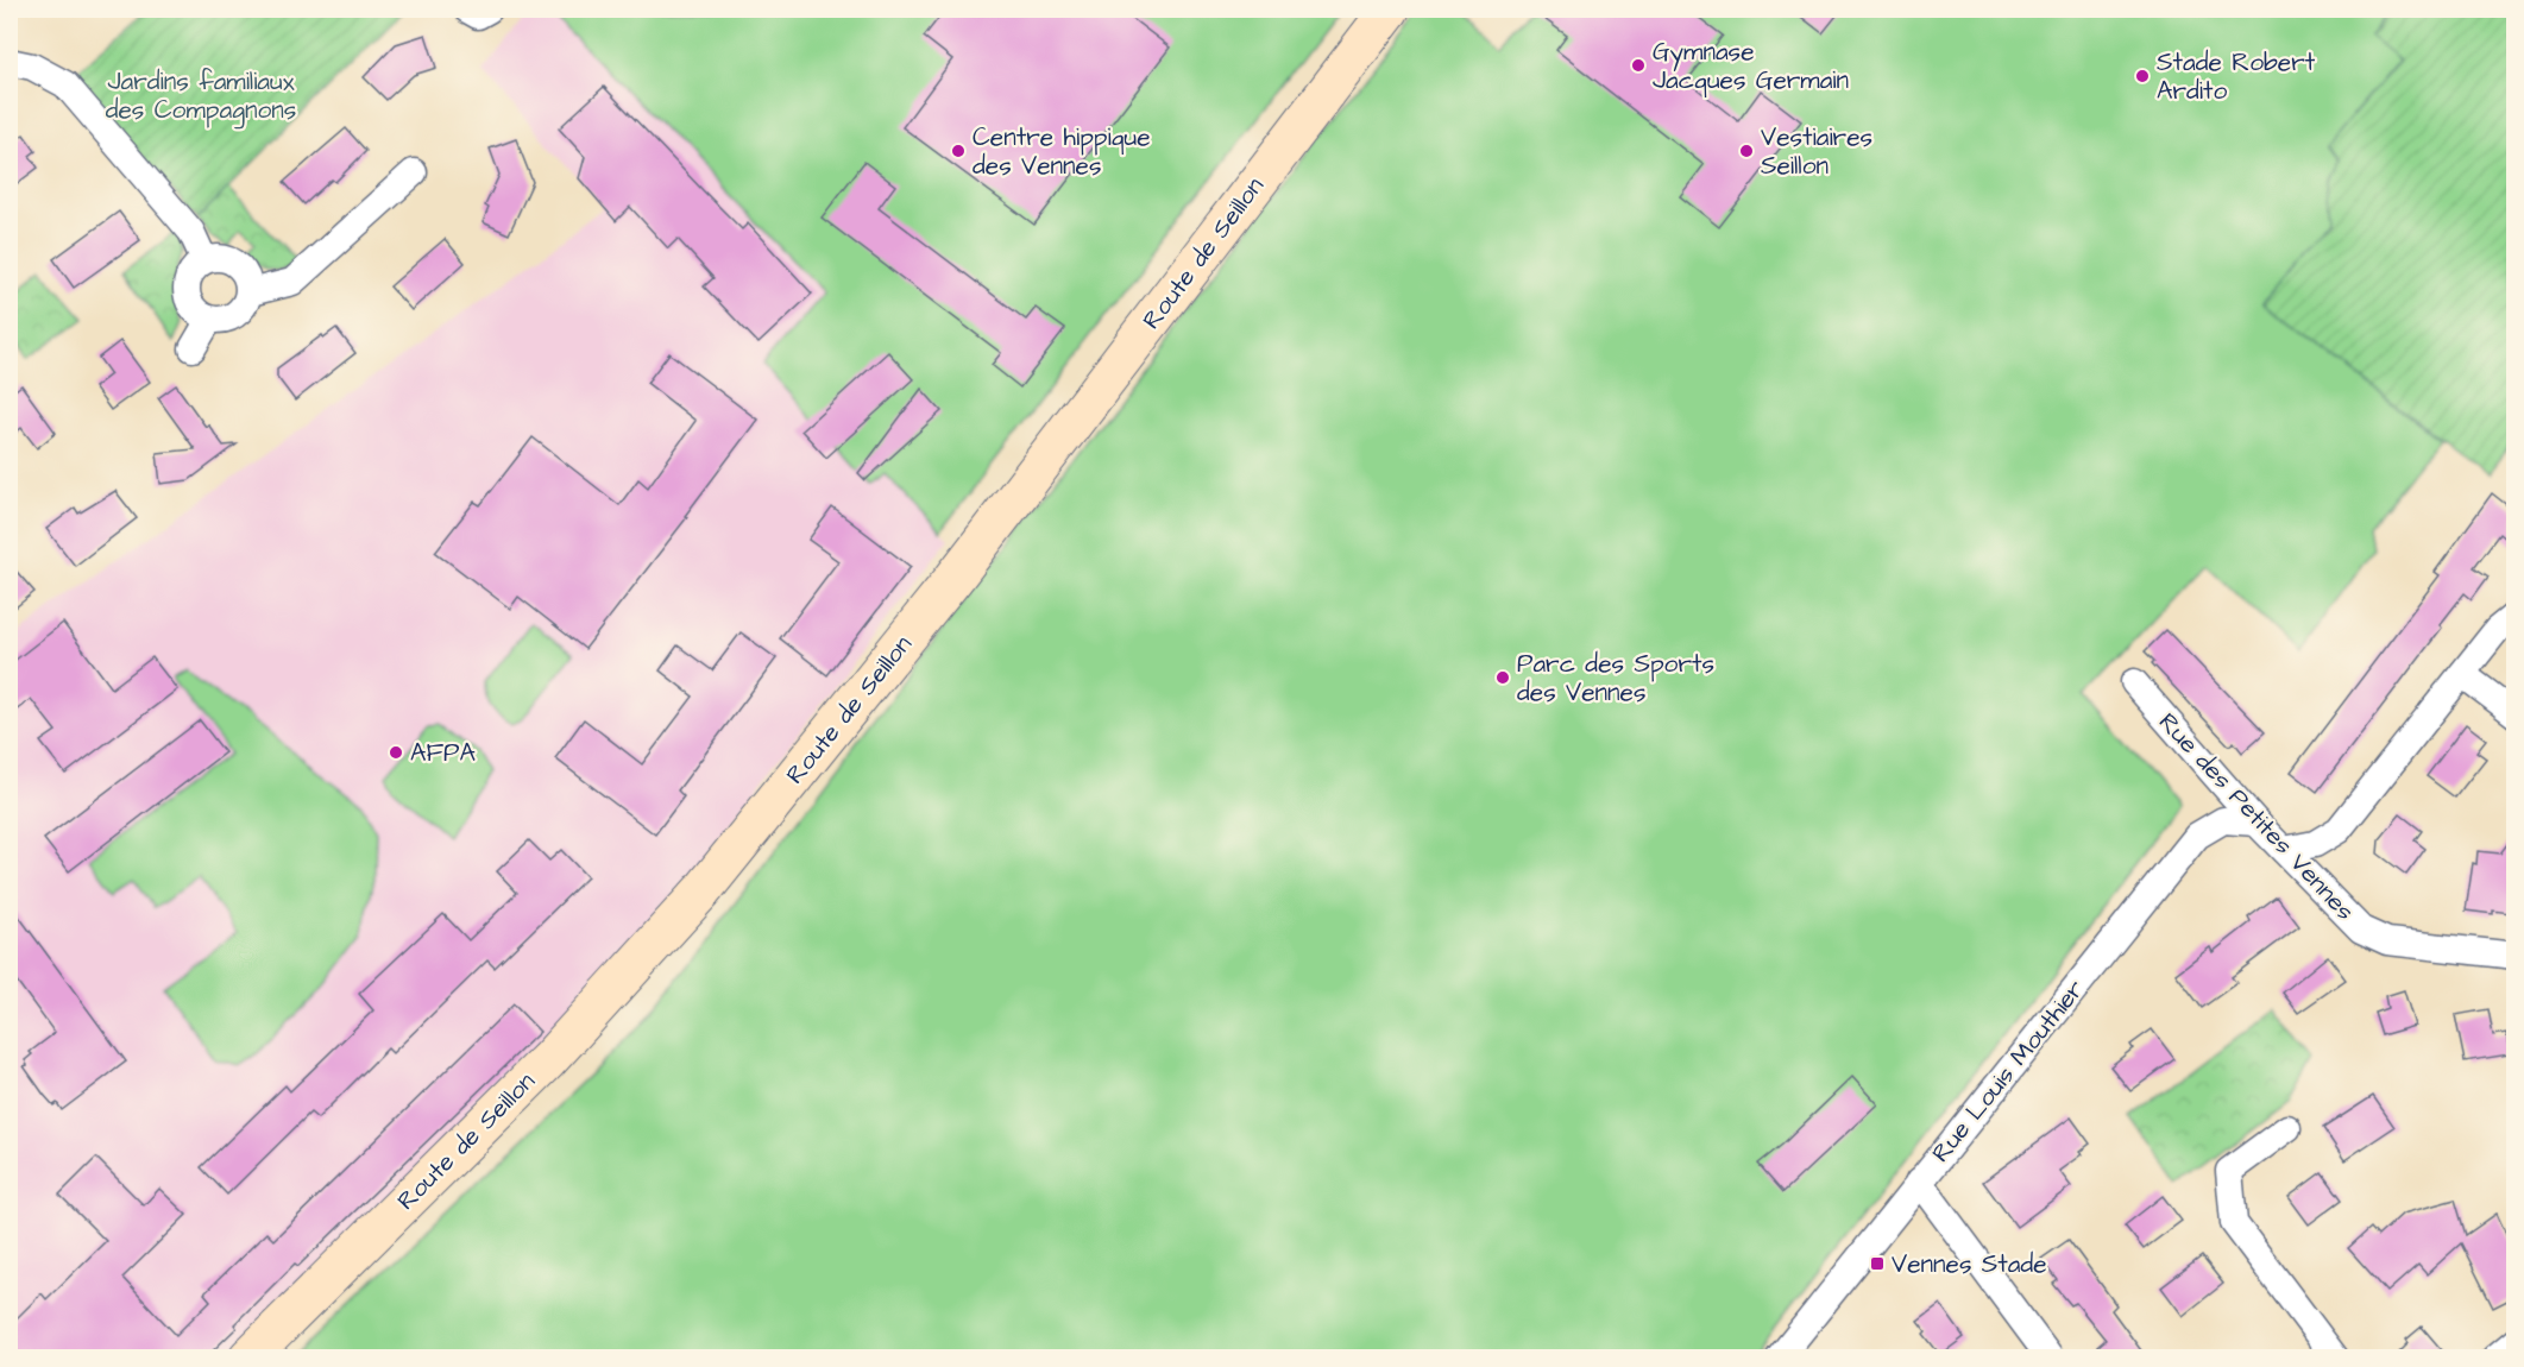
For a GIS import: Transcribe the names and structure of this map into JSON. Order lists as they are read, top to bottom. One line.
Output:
{"streets":{"street":["Route de Seillon","Rue des Petites Vennes","Rue Louis Mouthier"]},"crossings":[["Rue des Petites Vennes","Rue Louis Mouthier"]],"parks":["Jardins familiaux des Compagnons"],"places":{"other":["Gymnase Jacques Germain","Stade Robert Ardito","Centre hippique des Vennes","Vestiaires Seillon","Parc des Sports des Vennes","AFPA"],"transit":["Vennes Stade"]}}
